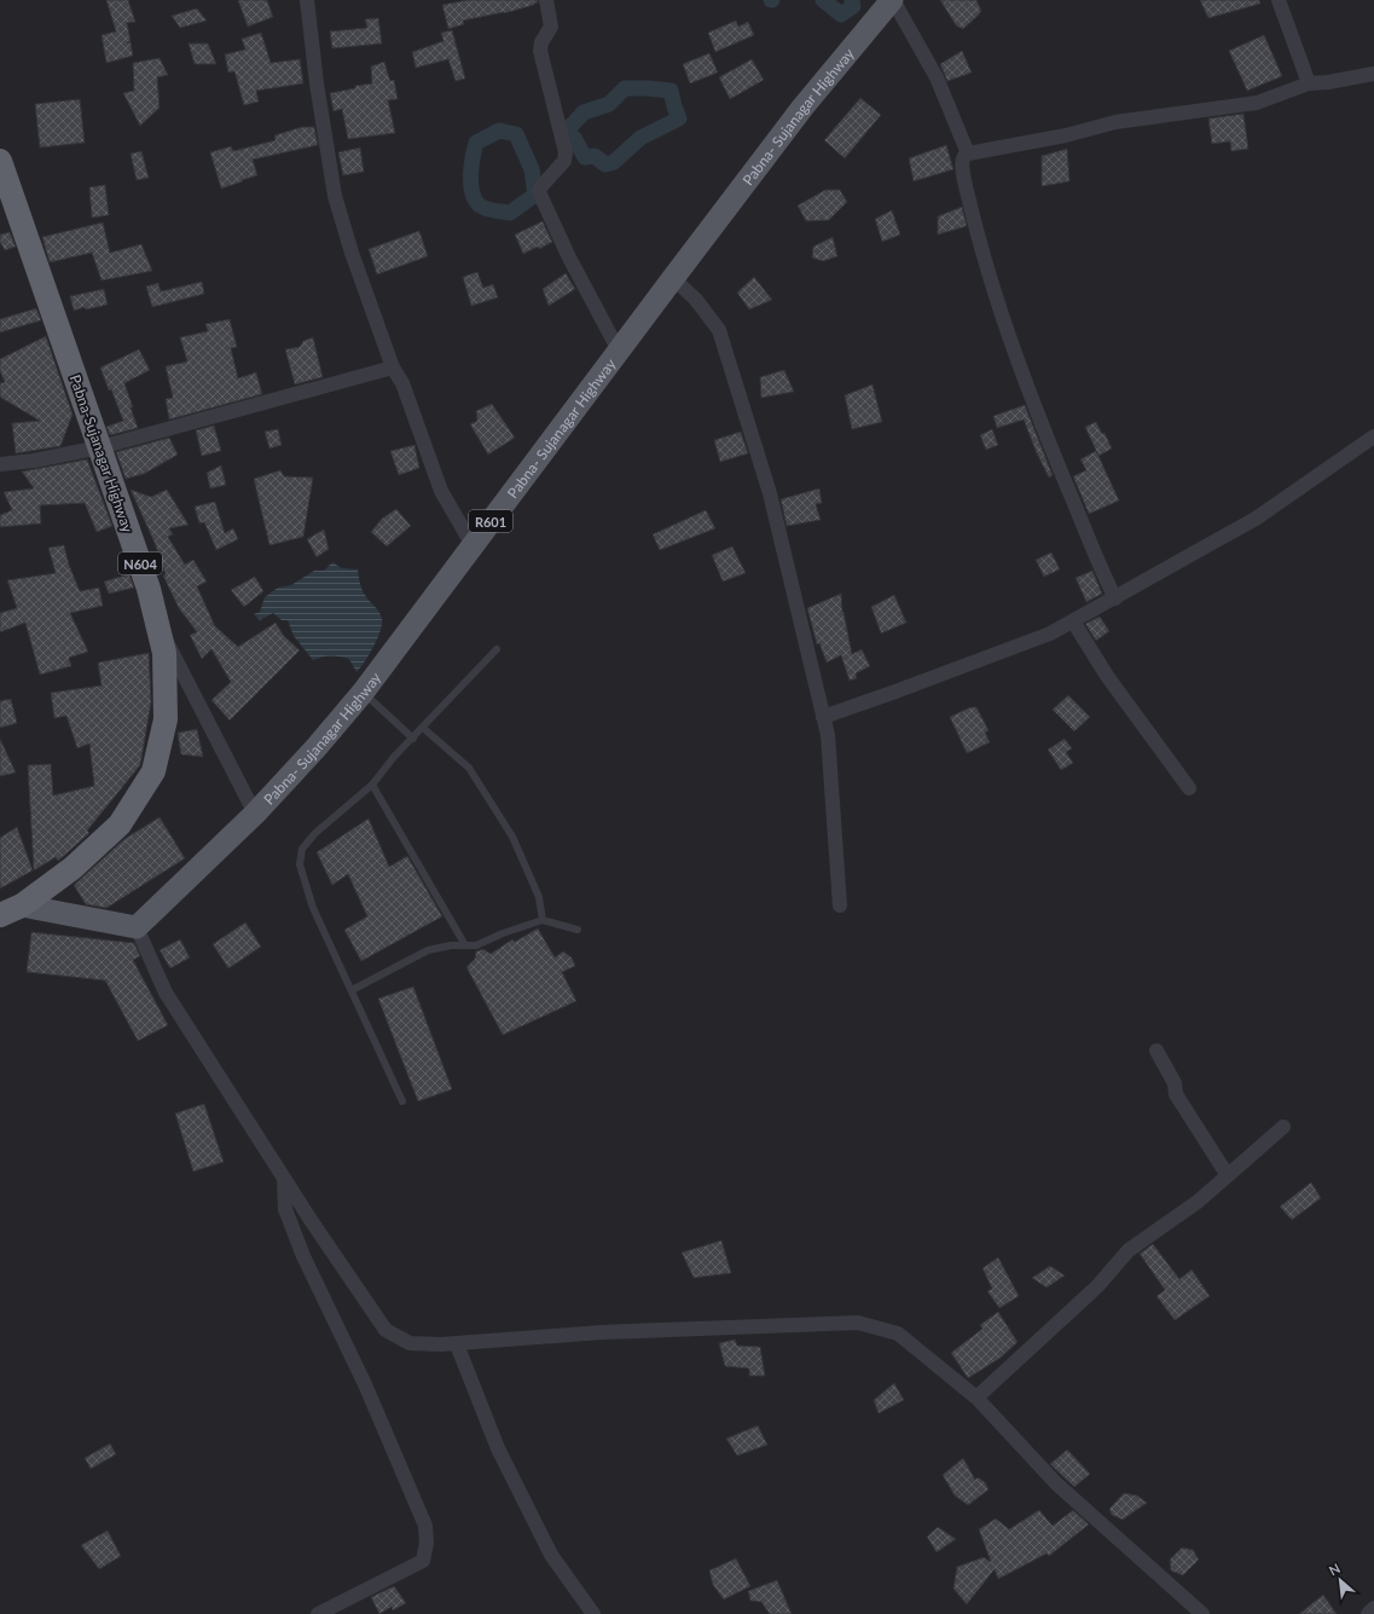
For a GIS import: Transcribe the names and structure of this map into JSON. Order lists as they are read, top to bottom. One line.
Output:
{"streets":{"highway":["Pabna-Sujanagar Highway","N604"],"main road":["Pabna- Sujanagar Highway","R601"]},"north":"top left"}
